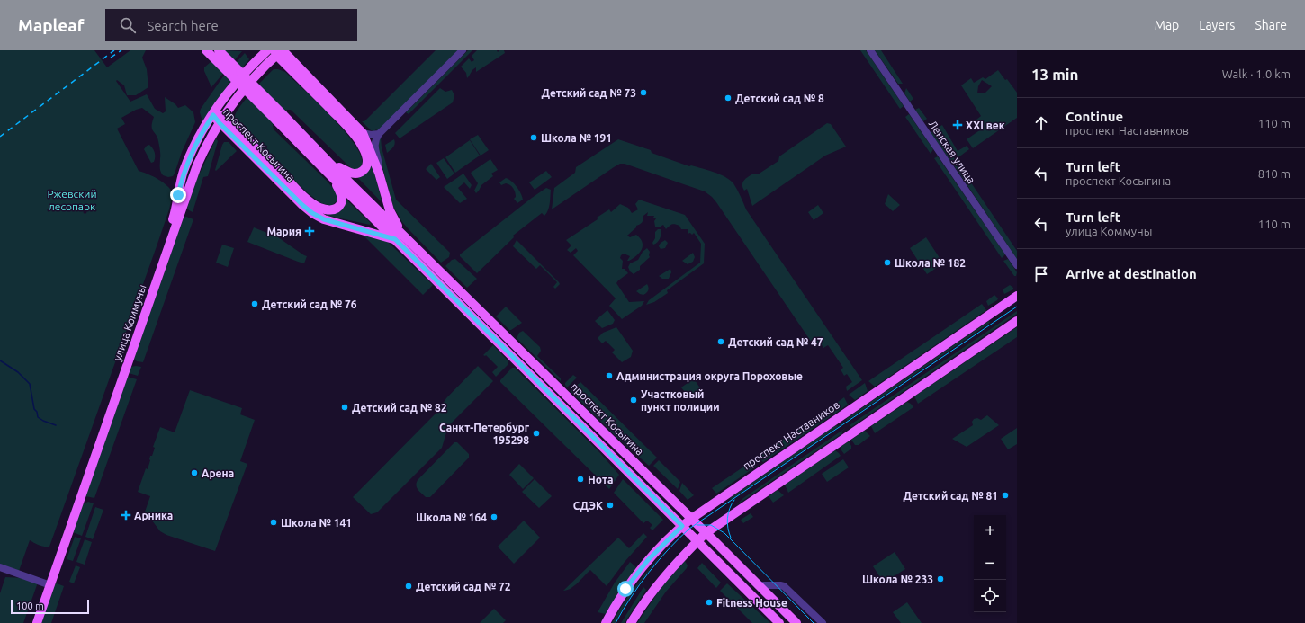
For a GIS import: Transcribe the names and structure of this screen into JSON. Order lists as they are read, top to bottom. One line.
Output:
{"streets":{"main road":["проспект Косыгина","улица Коммуны","проспект Наставников"],"street":["Ленская улица"]},"crossings":[["проспект Косыгина","улица Коммуны"],["проспект Косыгина","проспект Наставников"]],"parks":["Ржевский лесопарк"],"places":{"other":["Детский сад № 73","Детский сад № 8","Школа № 191","Школа № 182","Детский сад № 76","Детский сад № 47","Администрация округа Пороховые","Участковый пункт полиции","Детский сад № 82","Санкт-Петербург 195298","Арена","Нота","Детский сад № 81","СДЭК","Школа № 164","Школа № 141","Школа № 233","Детский сад № 72","Fitness House"],"health":["XXI век","Мария","Арника"]},"scale_bar":"100 m","page":{"header":"Mapleaf","search":"Search here","nav":["Map","Layers","Share"],"heading":["13 min","Walk · 1.0 km"],"list":[["Continue","проспект Наставников","110 m"],["Turn left","проспект Косыгина","810 m"],["Turn left","улица Коммуны","110 m"],"Arrive at destination"],"map_buttons":["+","−"],"scale":"100 m"}}
